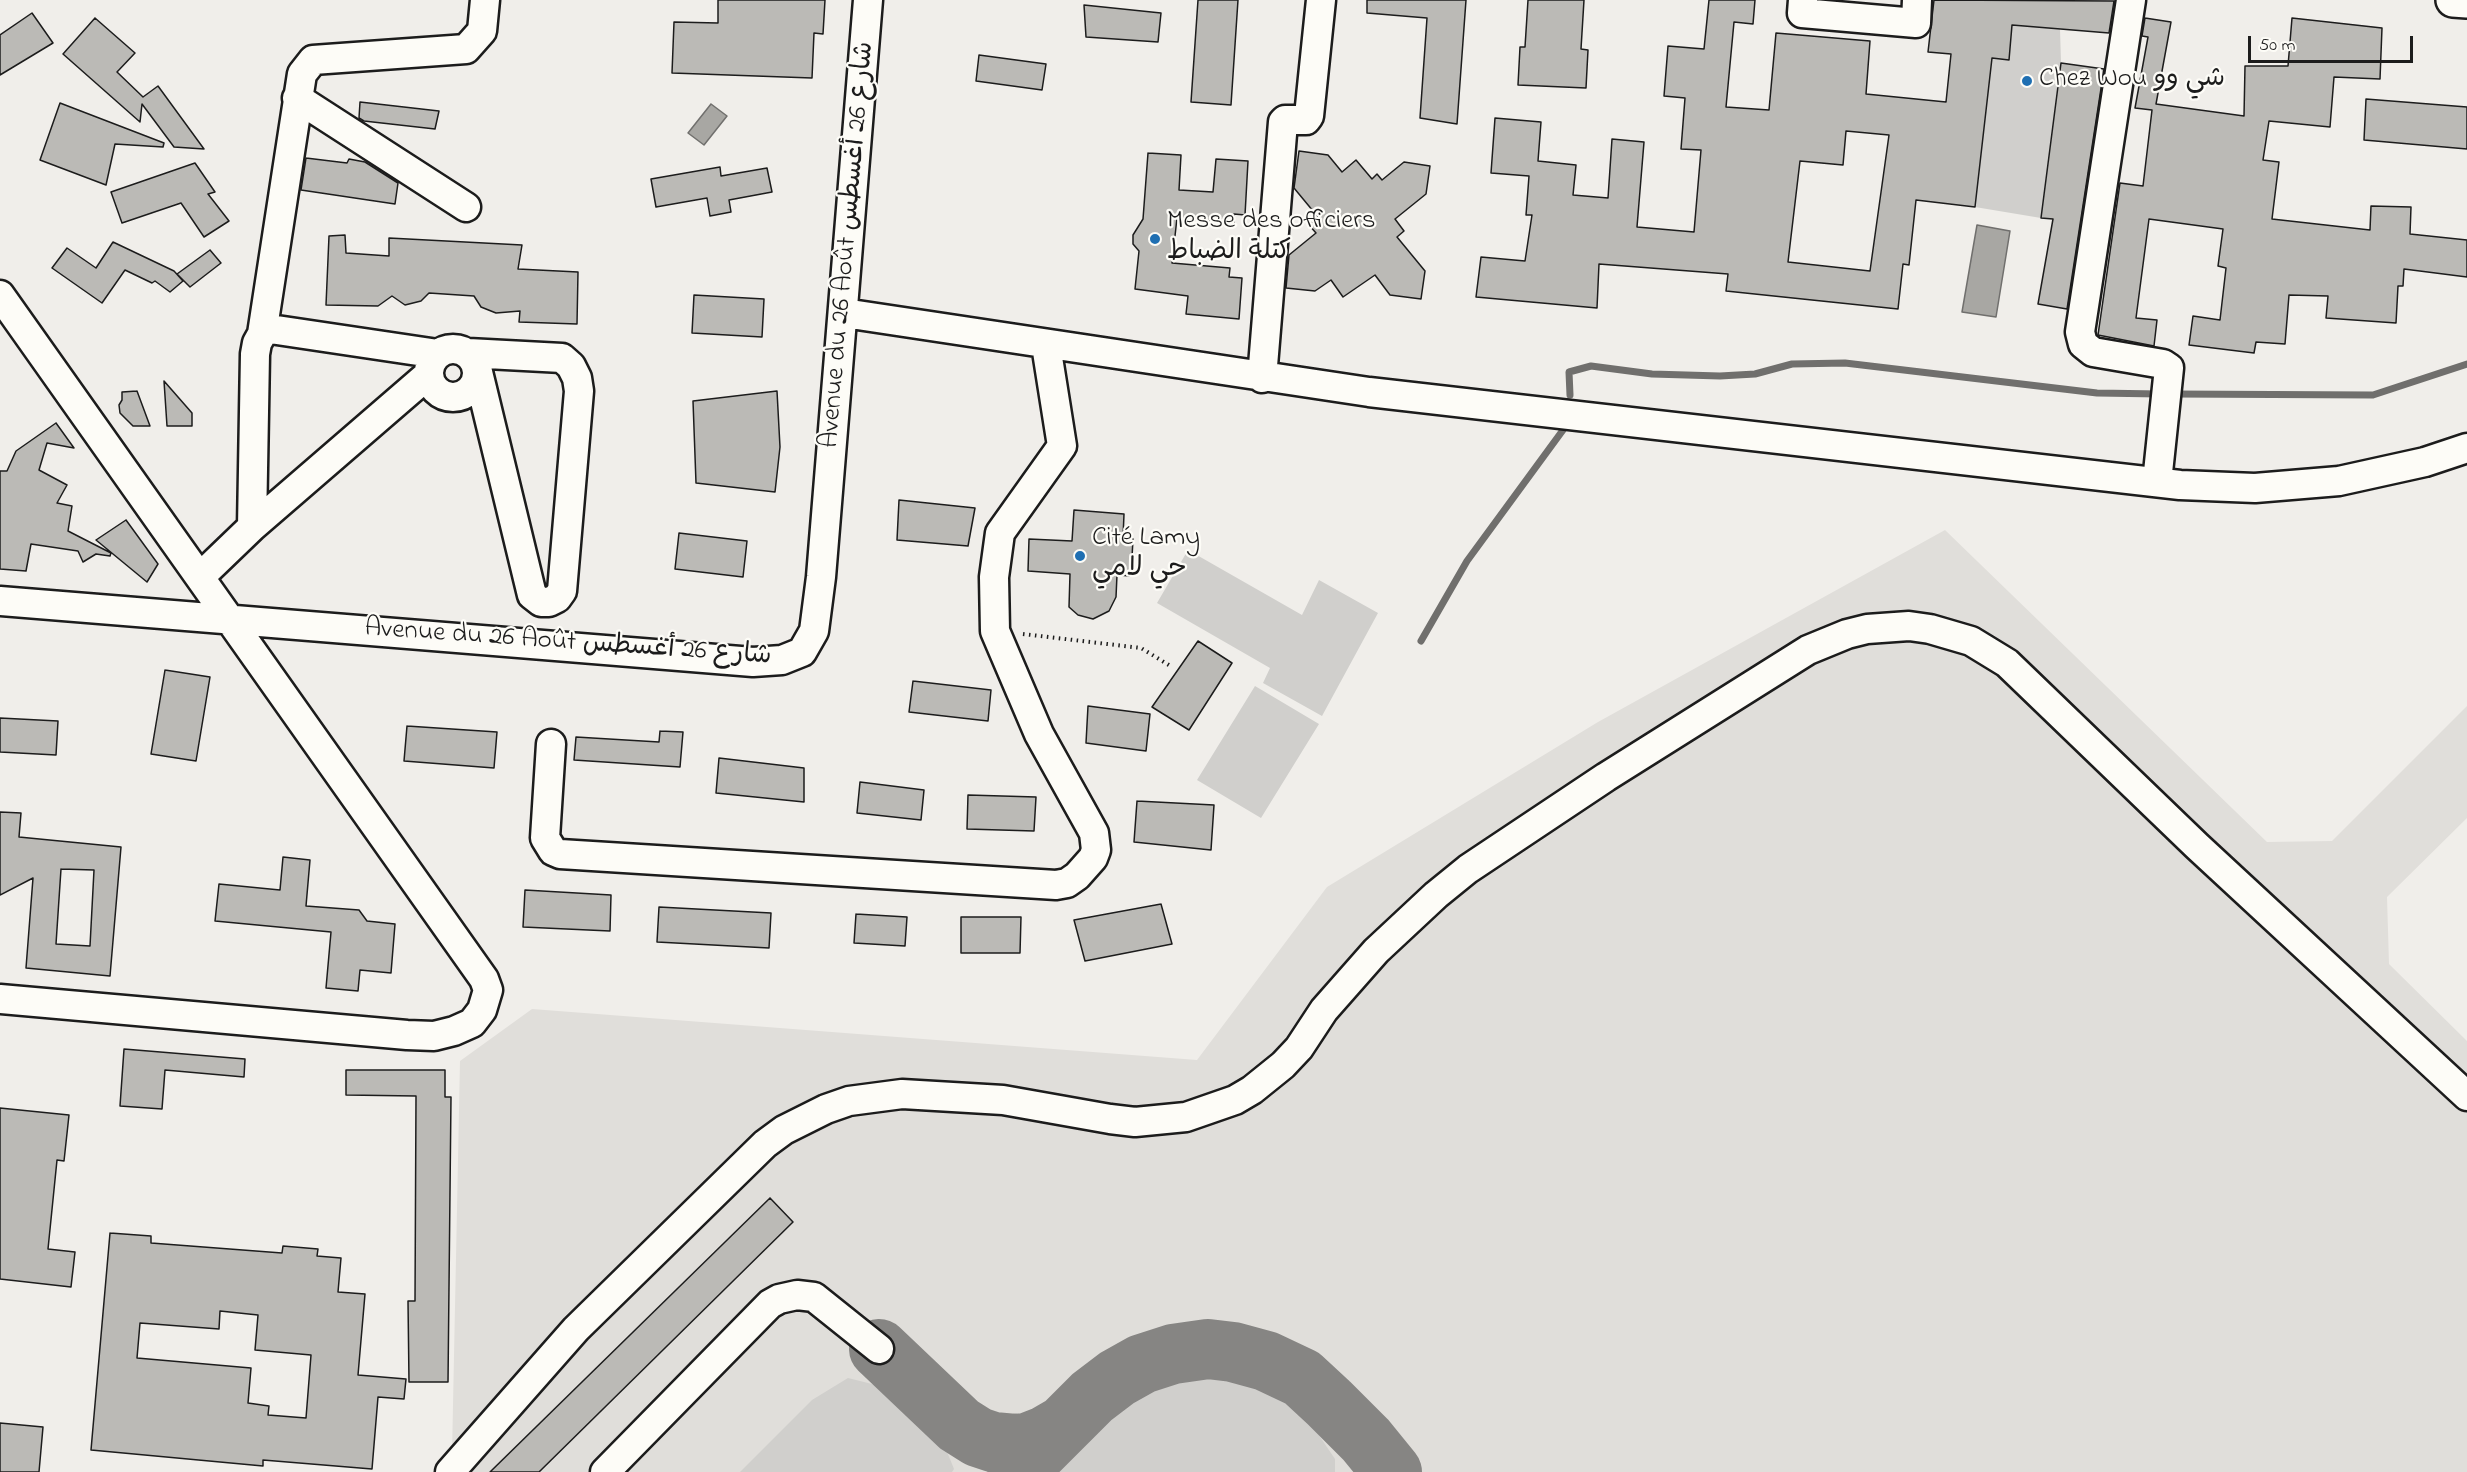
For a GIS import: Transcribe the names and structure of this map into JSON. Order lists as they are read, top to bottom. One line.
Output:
{"streets":{"street":["Avenue du 26 Août شارع 26 أغسطس"]},"places":["Chez Wou شي وو","Messe des officiers كتلة الضباط","Cité Lamy حي لامي"],"scale_bar":"50 m"}
